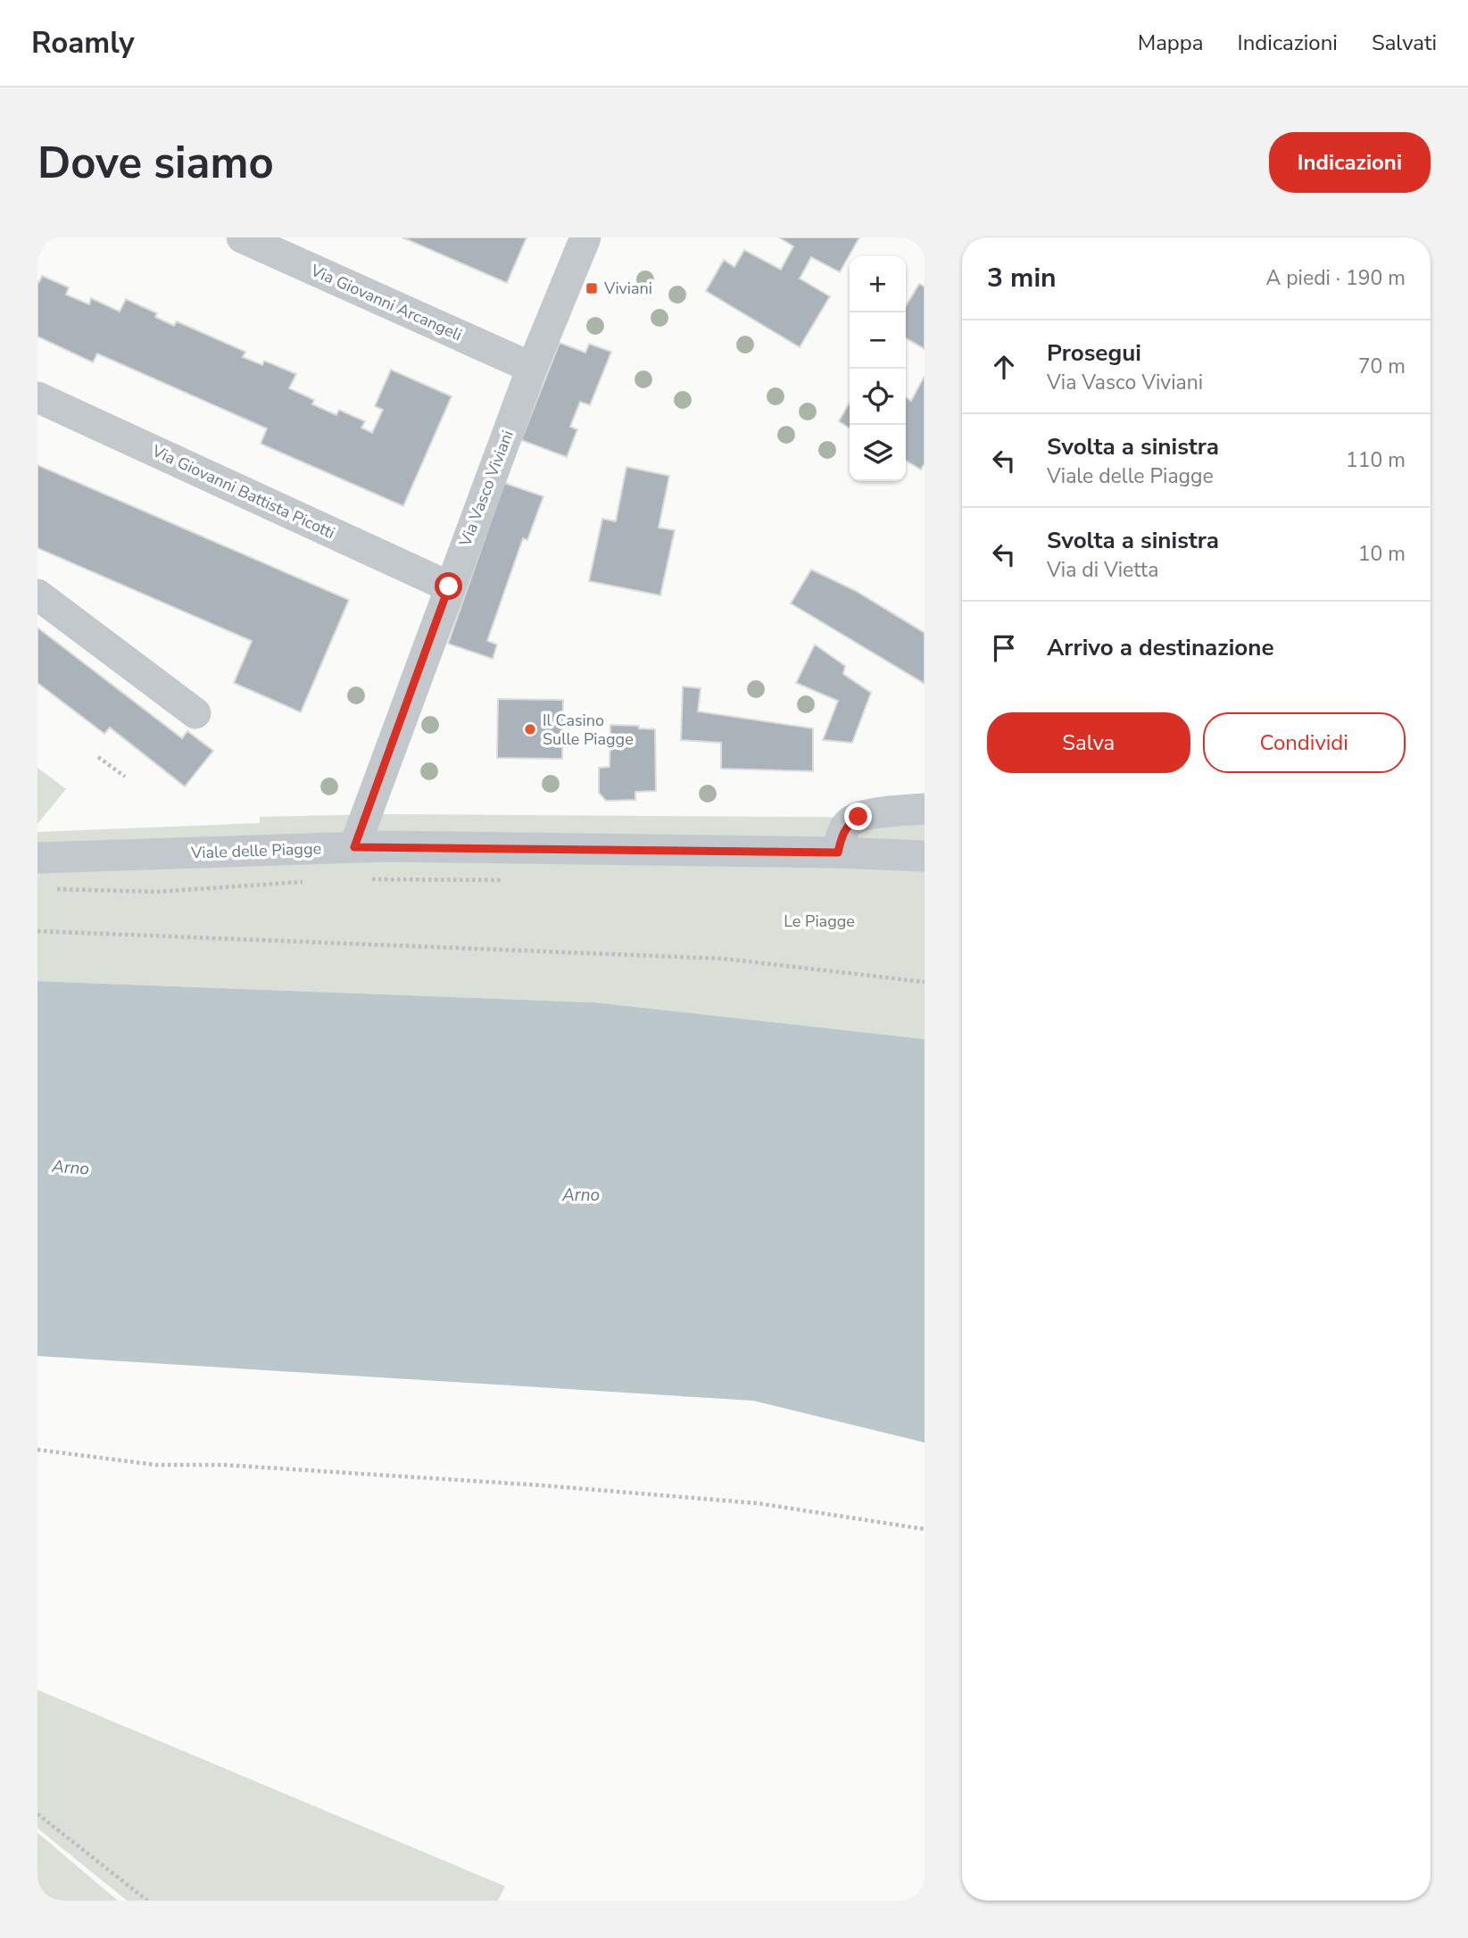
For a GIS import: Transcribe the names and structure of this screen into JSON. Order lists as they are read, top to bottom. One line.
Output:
{"streets":{"street":["Via Giovanni Arcangeli","Via Vasco Viviani","Via Giovanni Battista Picotti","Viale delle Piagge"]},"crossings":[["Via Giovanni Arcangeli","Via Vasco Viviani"],["Via Vasco Viviani","Via Giovanni Battista Picotti"],["Via Vasco Viviani","Viale delle Piagge"]],"water":["Arno"],"parks":["Le Piagge"],"places":{"transit":["Viviani"],"other":["Il Casino Sulle Piagge"]},"page":{"header":"Roamly","nav":["Mappa","Indicazioni","Salvati"],"buttons":["Indicazioni",["Salva","Condividi"]],"title":"Dove siamo","heading":["3 min","A piedi · 190 m"],"map_buttons":["+","−"],"list":[["Prosegui","Via Vasco Viviani","70 m"],["Svolta a sinistra","Viale delle Piagge","110 m"],["Svolta a sinistra","Via di Vietta","10 m"],"Arrivo a destinazione"]}}
